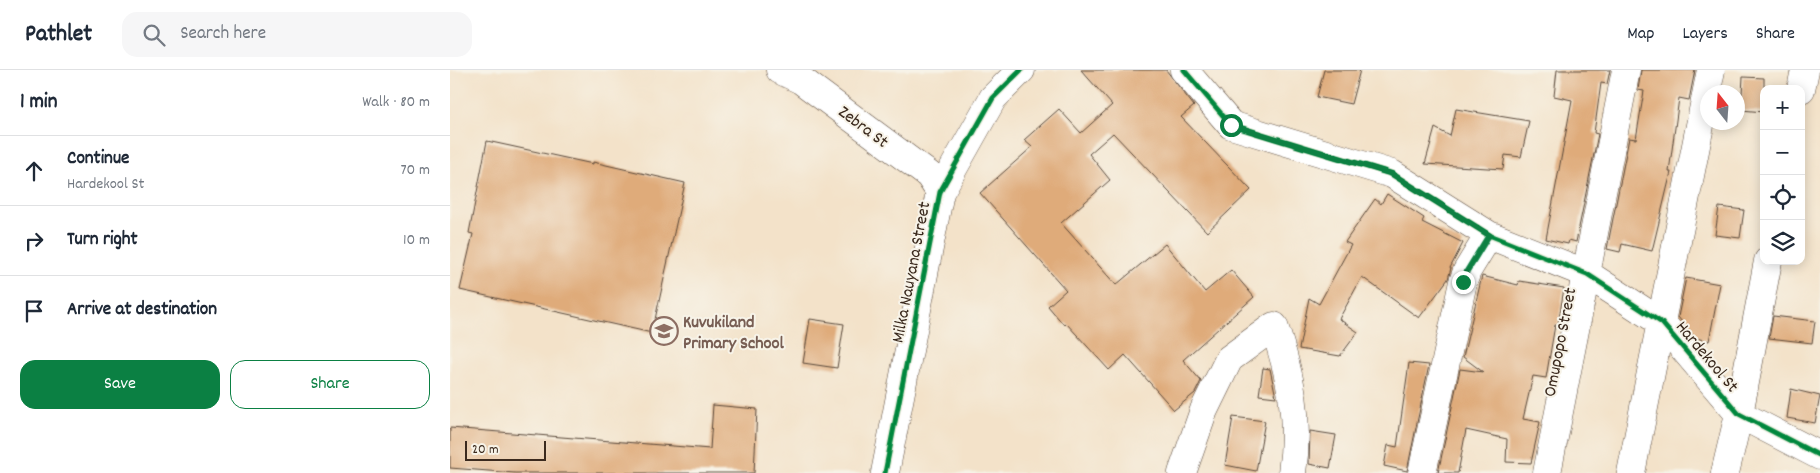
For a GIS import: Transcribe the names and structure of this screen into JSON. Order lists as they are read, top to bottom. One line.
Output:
{"streets":{"street":["Zebra St","Milka Nauyana Street","Omupopo Street","Hardekool St"]},"crossings":[["Zebra St","Milka Nauyana Street"],["Omupopo Street","Hardekool St"]],"places":{"school or university":["Kuvukiland Primary School"]},"scale_bar":"20 m","north":"top","page":{"header":"Pathlet","search":"Search here","nav":["Map","Layers","Share"],"heading":["1 min","Walk · 80 m"],"map_buttons":["+","−"],"list":[["Continue","Hardekool St","70 m"],["Turn right","10 m"],"Arrive at destination"],"buttons":["Save","Share"],"scale":"20 m"}}
